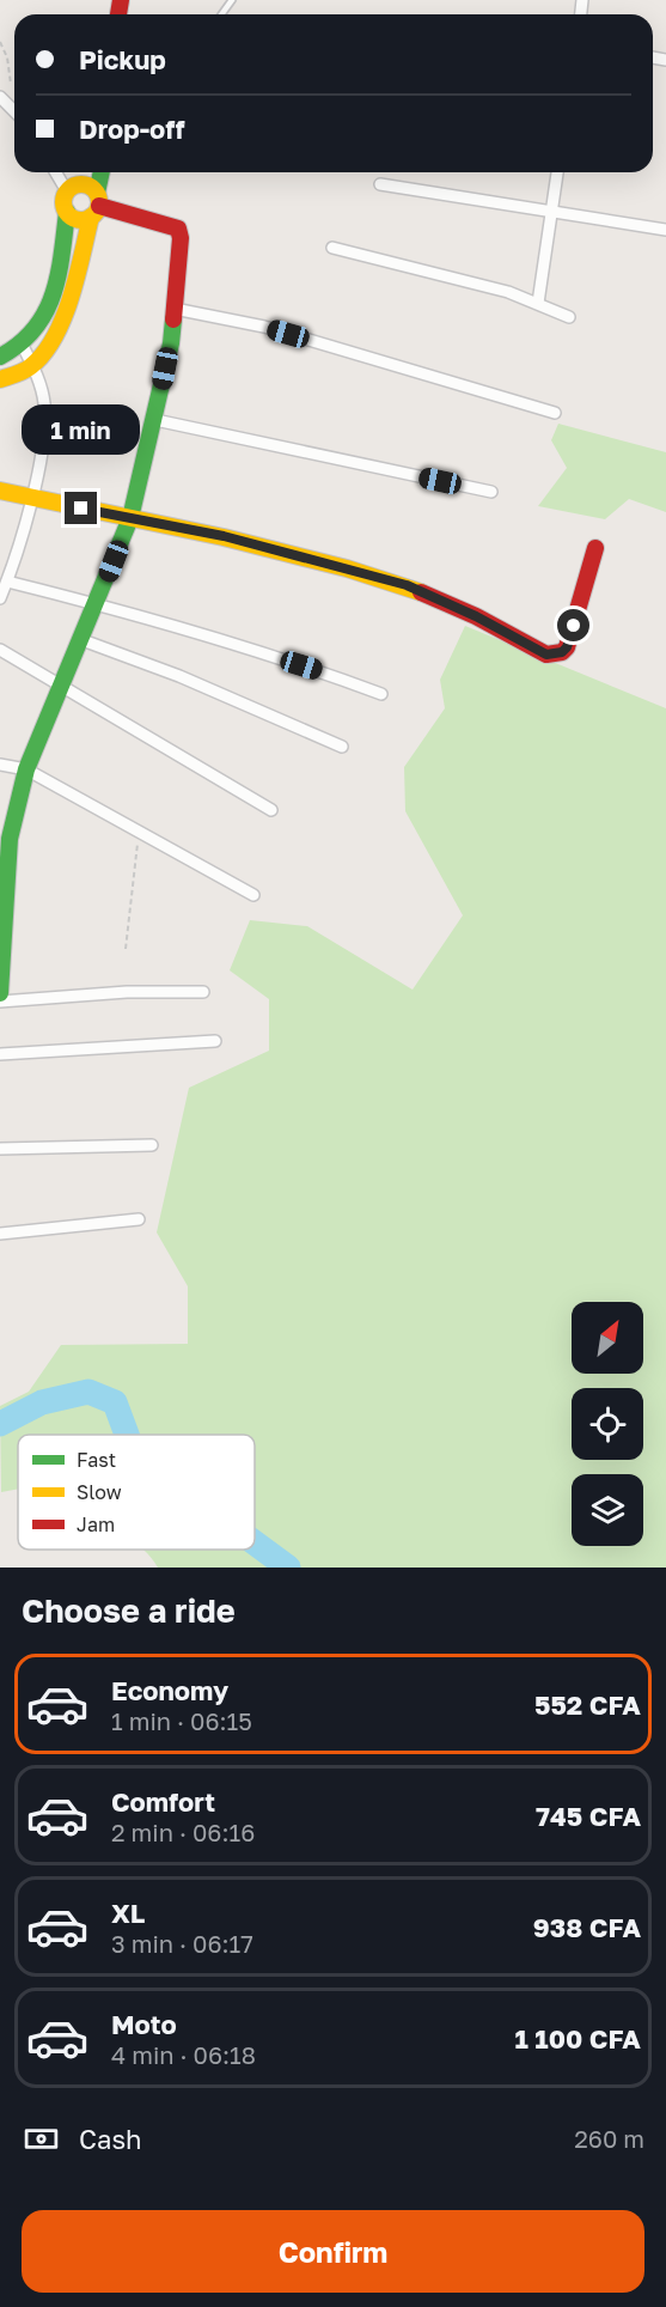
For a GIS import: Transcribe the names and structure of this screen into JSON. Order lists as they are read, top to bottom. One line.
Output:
{"legend":["Fast","Slow","Jam"],"north":"top right","page":{"banner":["Pickup","Drop-off"],"bubble":"1 min","heading":"Choose a ride","list":[{"name":"Economy","note":"1 min · 06:15","value":"552 CFA"},{"name":"Comfort","note":"2 min · 06:16","value":"745 CFA"},{"name":"XL","note":"3 min · 06:17","value":"938 CFA"},{"name":"Moto","note":"4 min · 06:18","value":"1 100 CFA"}],"pay":["Cash","260 m"],"buttons":"Confirm"}}
